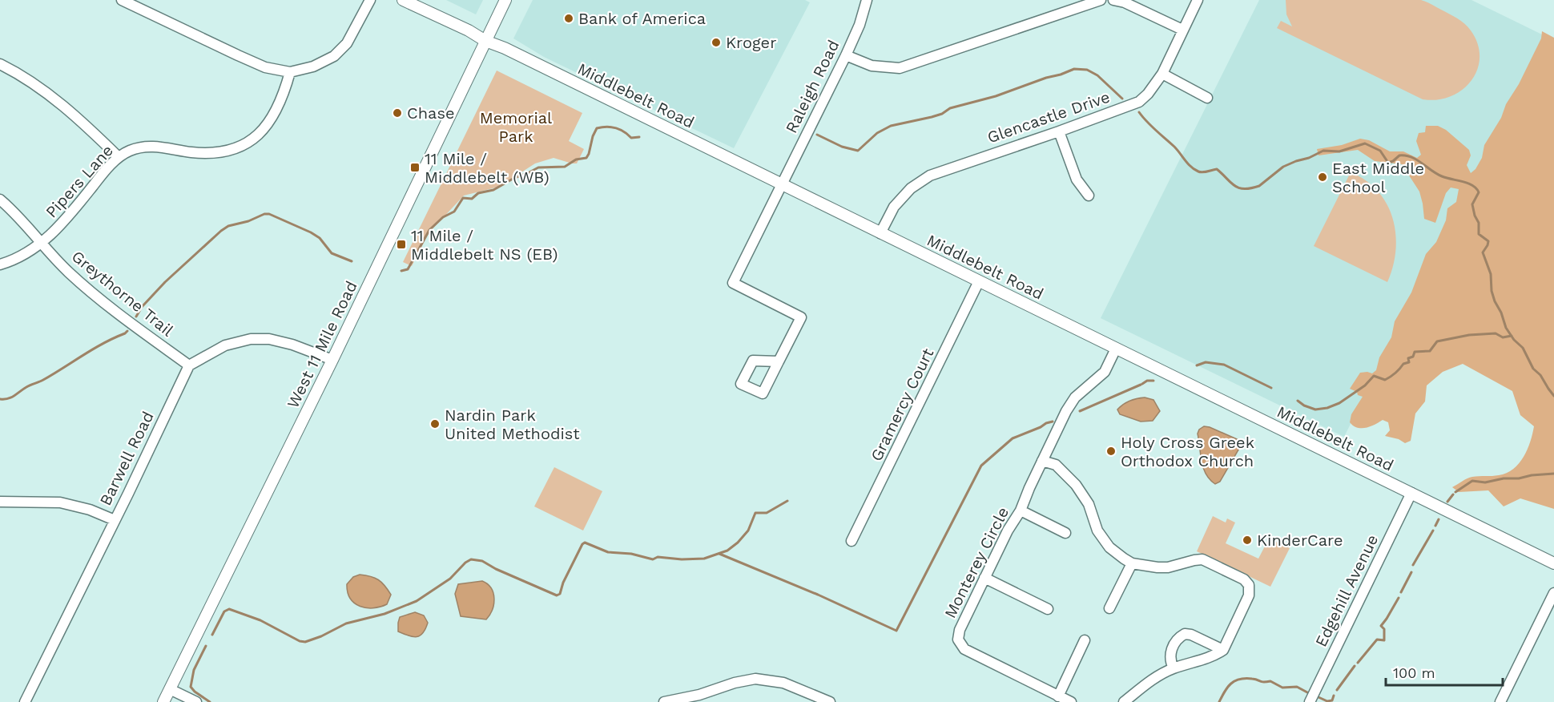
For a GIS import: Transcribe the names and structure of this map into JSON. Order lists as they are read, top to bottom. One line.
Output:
{"streets":{"street":["Raleigh Road","Middlebelt Road","Glencastle Drive","Pipers Lane","Greythorne Trail","West 11 Mile Road","Gramercy Court","Barwell Road","Monterey Circle","Edgehill Avenue"]},"crossings":[["Raleigh Road","Middlebelt Road"],["Middlebelt Road","Glencastle Drive"],["Middlebelt Road","West 11 Mile Road"],["Middlebelt Road","Gramercy Court"],["Middlebelt Road","Monterey Circle"],["Middlebelt Road","Edgehill Avenue"],["Pipers Lane","Greythorne Trail"],["Greythorne Trail","Barwell Road"]],"parks":["Memorial Park"],"places":{"other":["Bank of America","Kroger","Chase","East Middle School","Nardin Park United Methodist","Holy Cross Greek Orthodox Church","KinderCare"],"transit":["11 Mile / Middlebelt (WB)","11 Mile / Middlebelt NS (EB)"]},"scale_bar":"100 m"}
